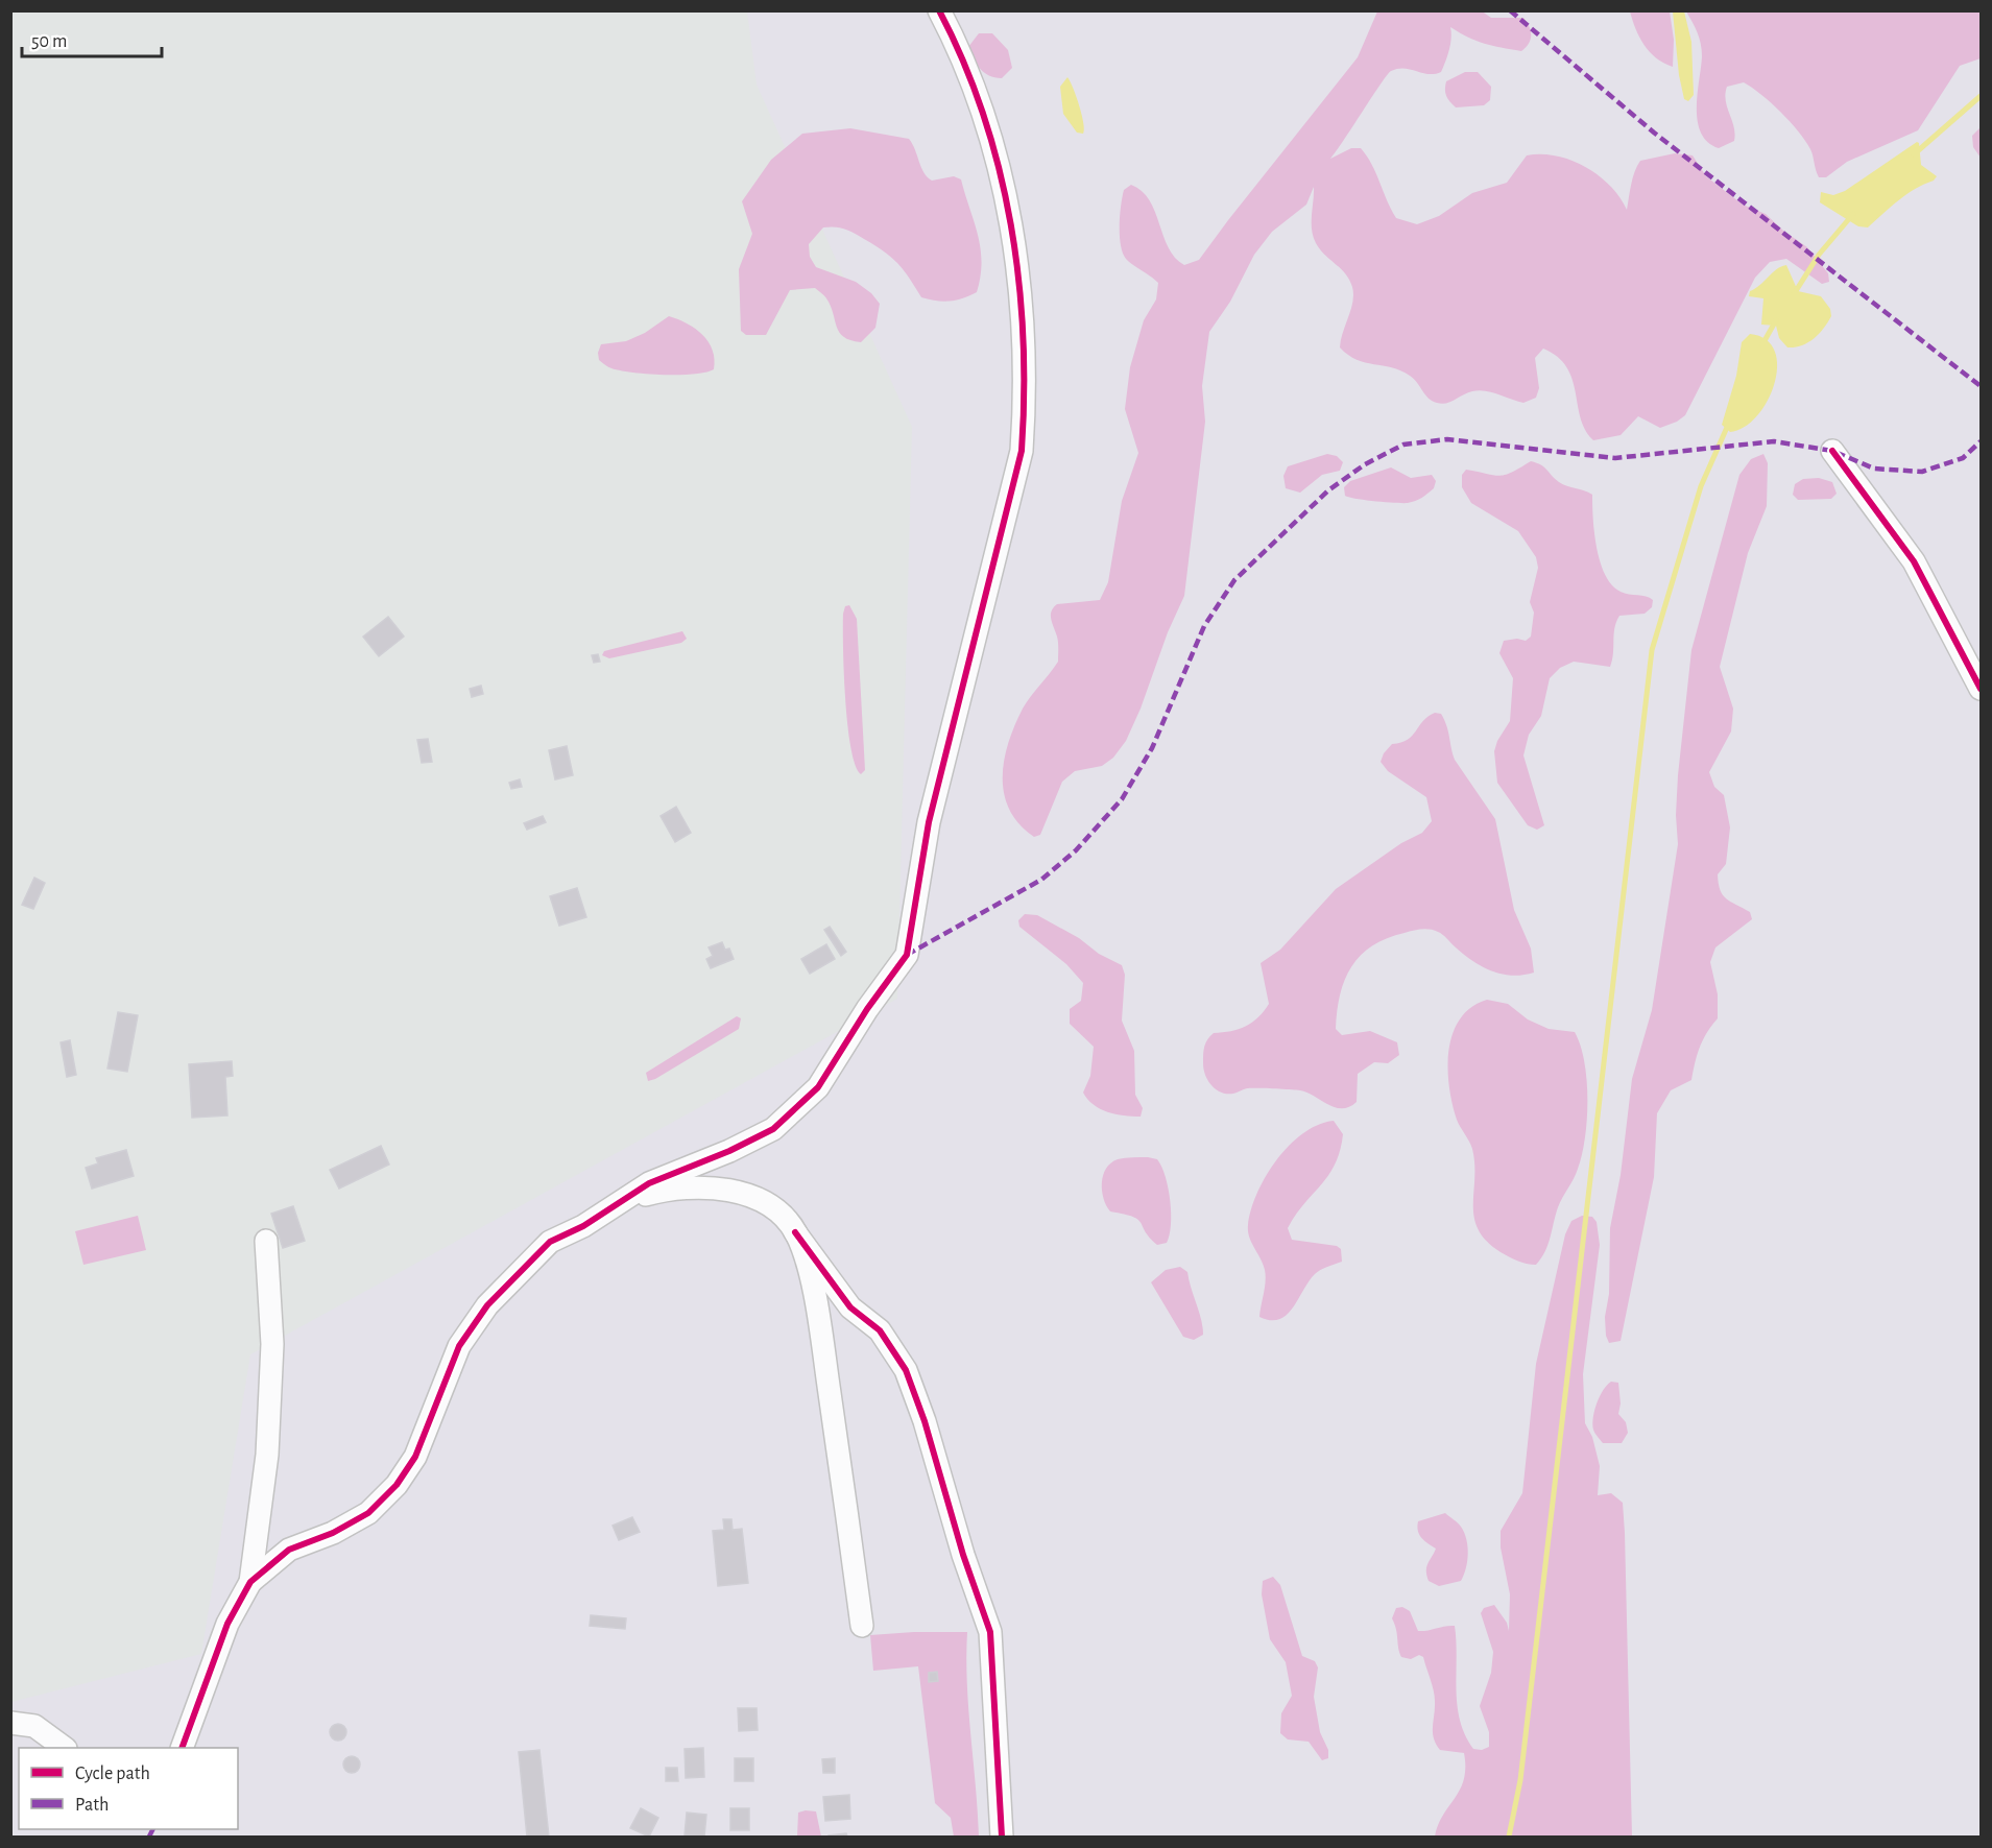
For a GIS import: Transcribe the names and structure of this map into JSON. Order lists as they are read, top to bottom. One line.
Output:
{"legend":["Cycle path","Path"],"scale_bar":"50 m"}
